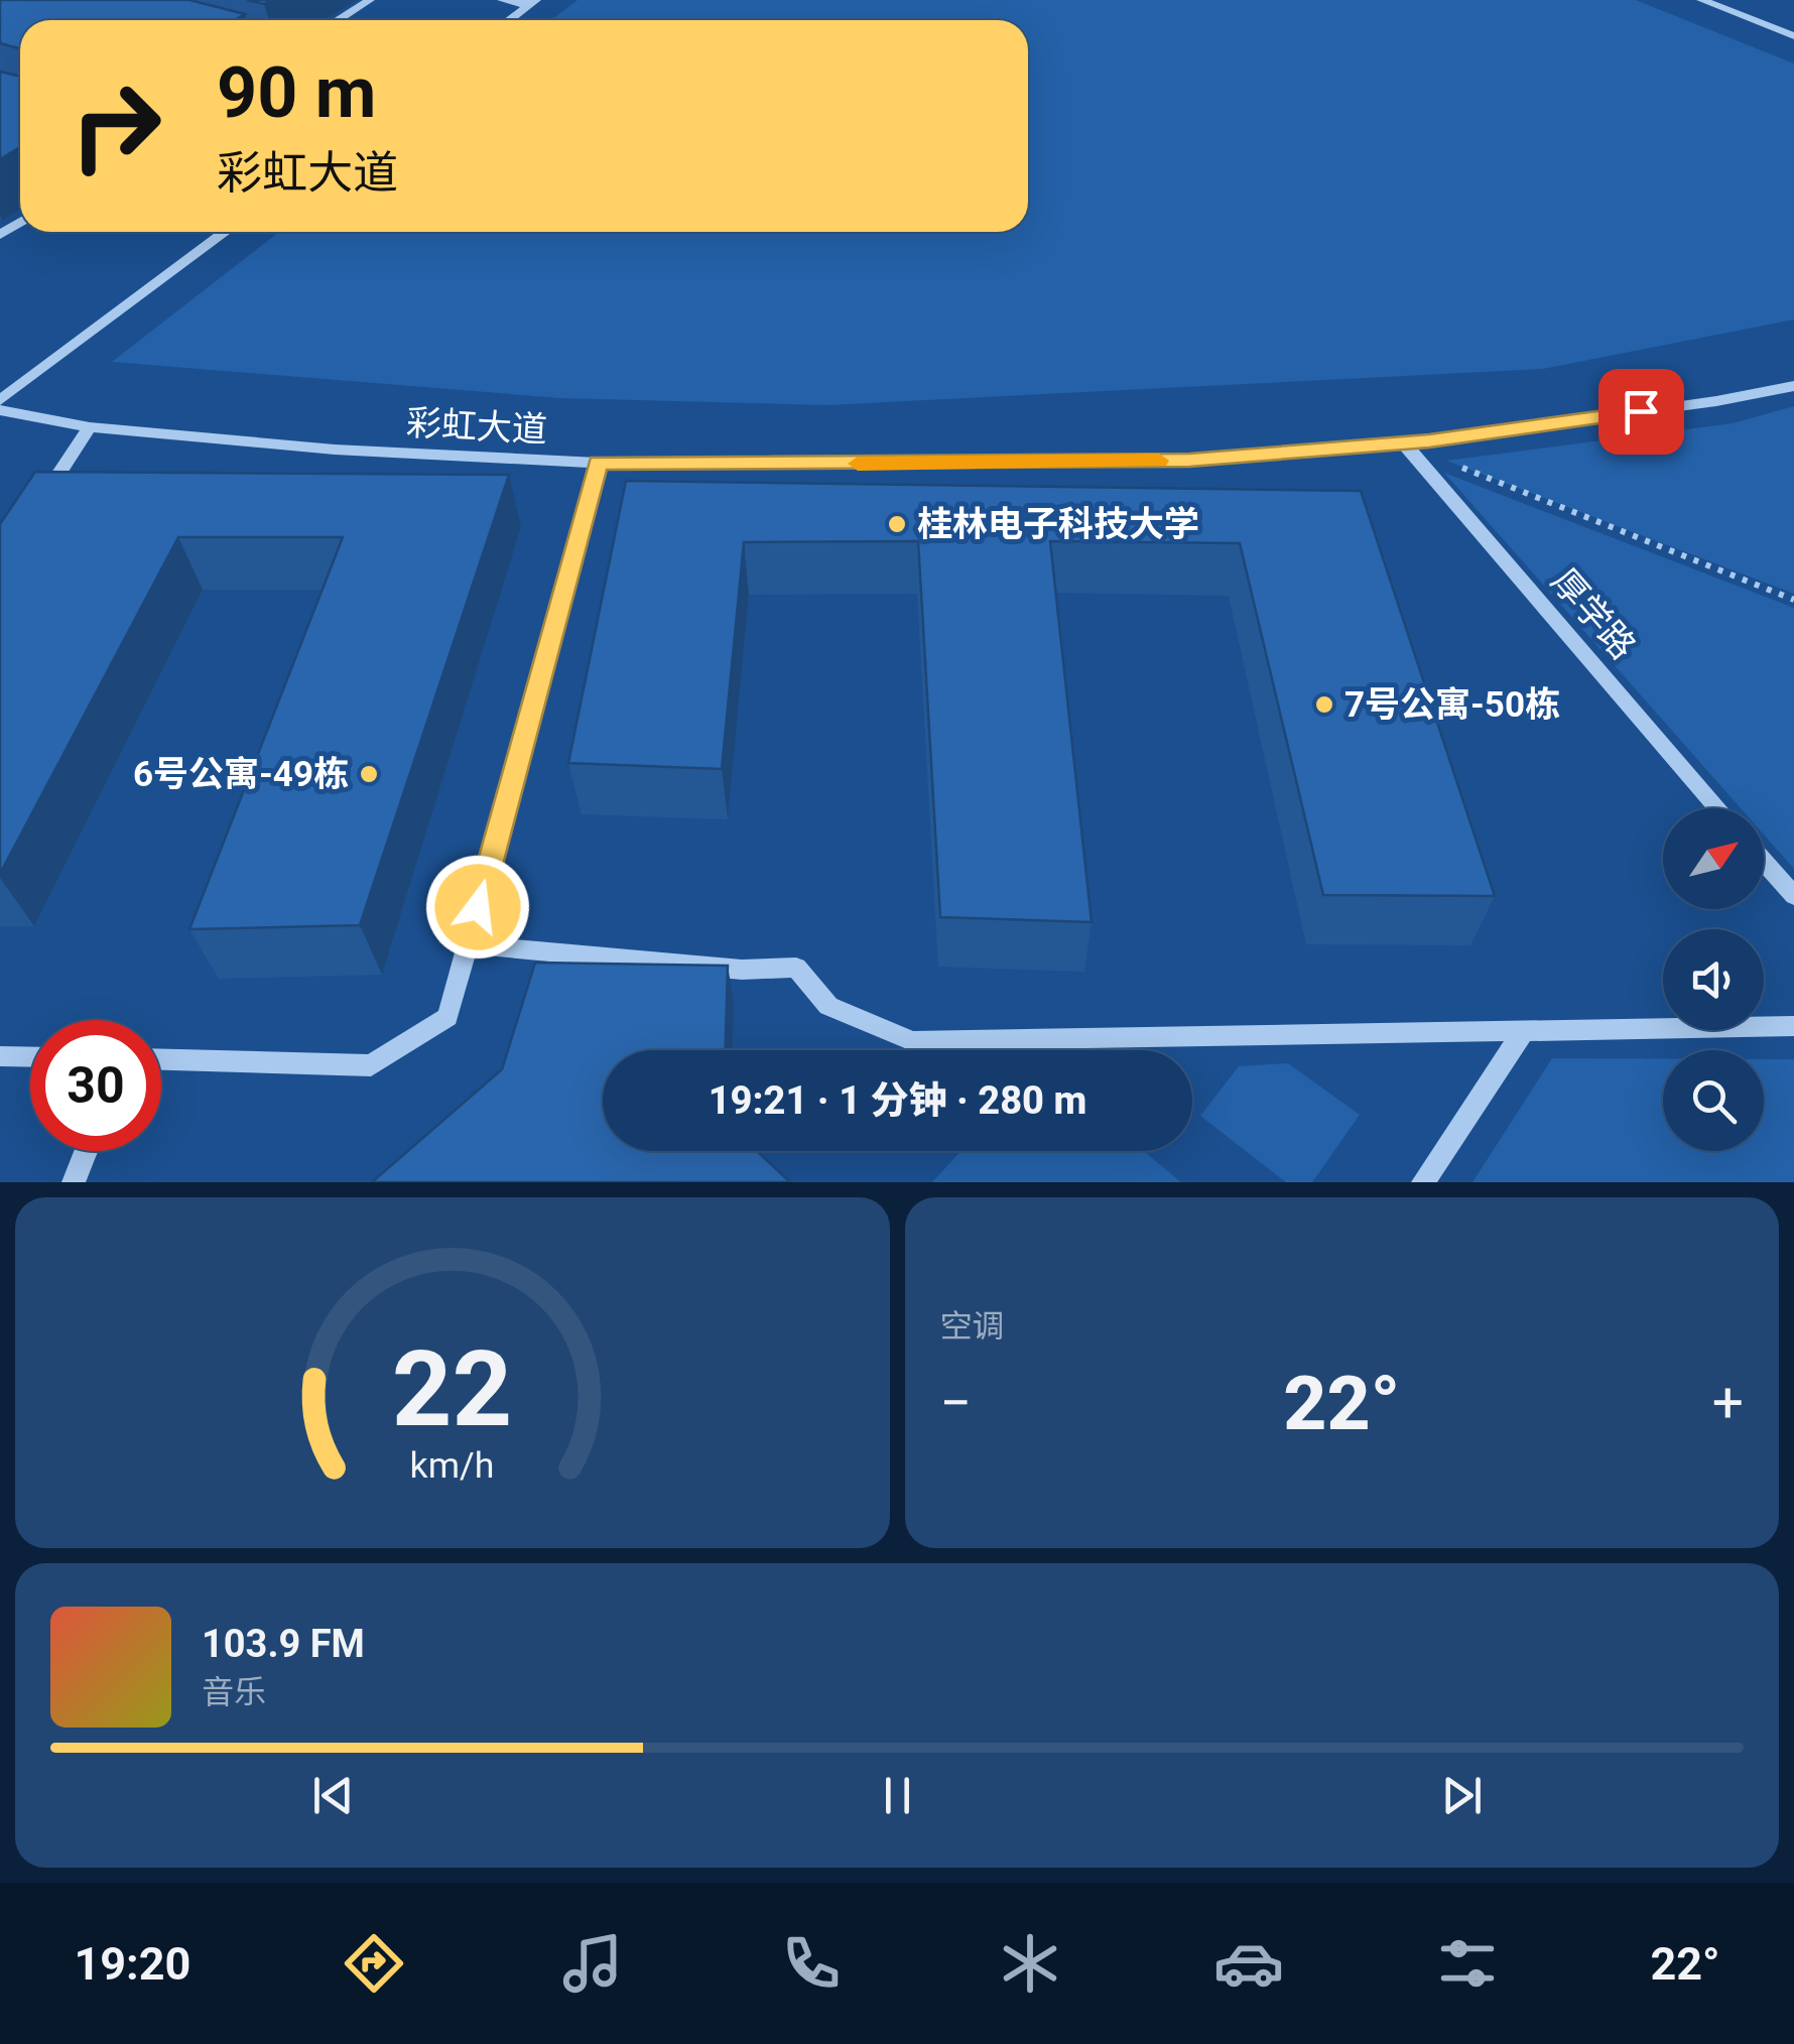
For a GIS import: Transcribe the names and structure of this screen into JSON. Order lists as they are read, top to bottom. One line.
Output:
{"streets":{"street":["彩虹大道","厚学路"]},"crossings":[["彩虹大道","厚学路"]],"places":["桂林电子科技大学","7号公寓-50栋","6号公寓-49栋"],"north":"top right","page":{"turn":["90 m","彩虹大道"],"limit":"30","trip":"19:21 · 1 分钟 · 280 m","tile":"空调","heat":["−","22°","+"],"song":["103.9 FM","音乐"],"tabs":["19:20","22°"],"gauge":["22","km/h"]}}
